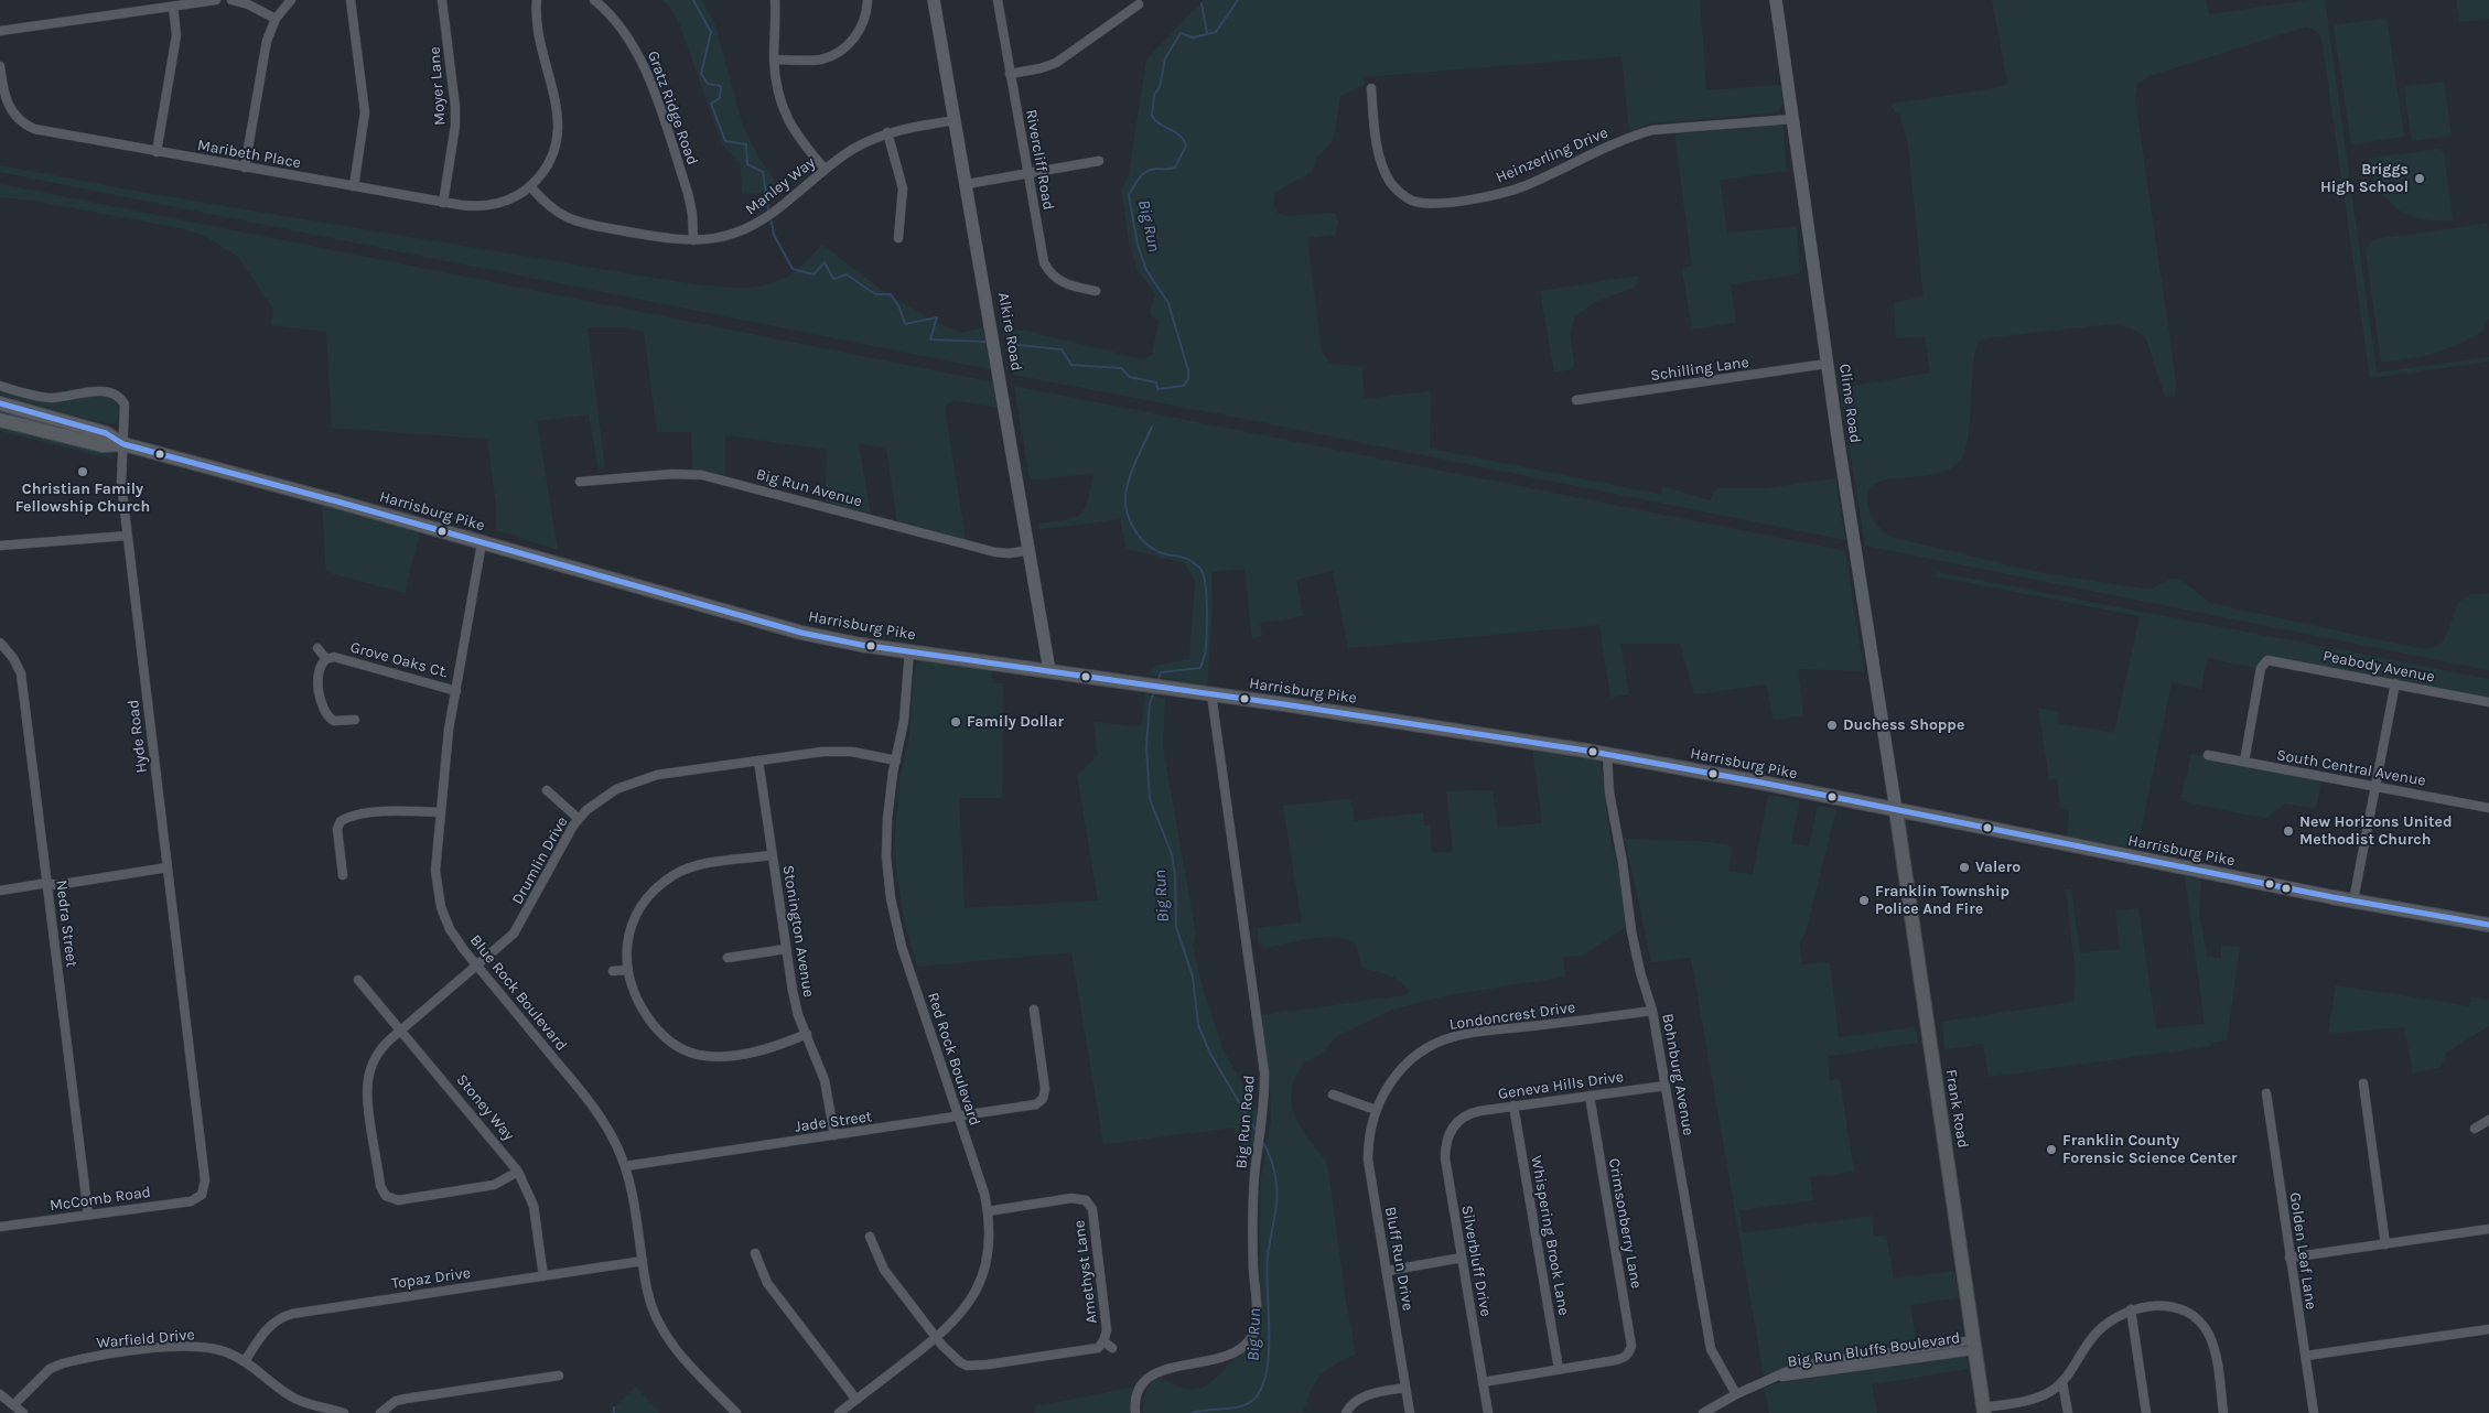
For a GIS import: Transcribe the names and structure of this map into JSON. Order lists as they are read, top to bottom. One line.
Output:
{"streets":{"main road":["Alkire Road","Clime Road","Harrisburg Pike","Frank Road"],"street":["Moyer Lane","Gratz Ridge Road","Maribeth Place","Heinzerling Drive","Rivercliff Road","Manley Way","Schilling Lane","Big Run Avenue","Grove Oaks Ct.","Peabody Avenue","Hyde Road","South Central Avenue","Drumlin Drive","Nedra Street","Stonington Avenue","Blue Rock Boulevard","Londoncrest Drive","Red Rock Boulevard","Bohnburg Avenue","Geneva Hills Drive","Stoney Way","Jade Street","Big Run Road","McComb Road","Crimsonberry Lane","Whispering Brook Lane","Golden Leaf Lane","Bluff Run Drive","Silverbluff Drive","Amethyst Lane","Topaz Drive","Warfield Drive","Big Run Bluffs Boulevard"]},"crossings":[["Moyer Lane","Maribeth Place"],["Gratz Ridge Road","Manley Way"],["Maribeth Place","Manley Way"],["Heinzerling Drive","Clime Road"],["Manley Way","Alkire Road"],["Alkire Road","Big Run Avenue"],["Alkire Road","Harrisburg Pike"],["Schilling Lane","Clime Road"],["Clime Road","Harrisburg Pike"],["Clime Road","Frank Road"],["Harrisburg Pike","Hyde Road"],["Harrisburg Pike","Blue Rock Boulevard"],["Harrisburg Pike","Red Rock Boulevard"],["Harrisburg Pike","Bohnburg Avenue"],["Harrisburg Pike","Frank Road"],["Harrisburg Pike","Big Run Road"],["Grove Oaks Ct.","Blue Rock Boulevard"],["Peabody Avenue","South Central Avenue"],["Hyde Road","McComb Road"],["Drumlin Drive","Stonington Avenue"],["Drumlin Drive","Blue Rock Boulevard"],["Drumlin Drive","Red Rock Boulevard"],["Drumlin Drive","Stoney Way"],["Nedra Street","McComb Road"],["Stonington Avenue","Jade Street"],["Blue Rock Boulevard","Jade Street"],["Blue Rock Boulevard","Topaz Drive"],["Londoncrest Drive","Bohnburg Avenue"],["Londoncrest Drive","Bluff Run Drive"],["Red Rock Boulevard","Jade Street"],["Red Rock Boulevard","Amethyst Lane"],["Bohnburg Avenue","Geneva Hills Drive"],["Bohnburg Avenue","Big Run Bluffs Boulevard"],["Geneva Hills Drive","Crimsonberry Lane"],["Geneva Hills Drive","Whispering Brook Lane"],["Geneva Hills Drive","Silverbluff Drive"],["Stoney Way","Topaz Drive"],["Frank Road","Big Run Bluffs Boulevard"],["Crimsonberry Lane","Whispering Brook Lane"],["Topaz Drive","Warfield Drive"]],"water":["Big Run"],"places":["Briggs High School","Christian Family Fellowship Church","Family Dollar","Duchess Shoppe","New Horizons United Methodist Church","Valero","Franklin Township Police And Fire","Franklin County Forensic Science Center"]}
